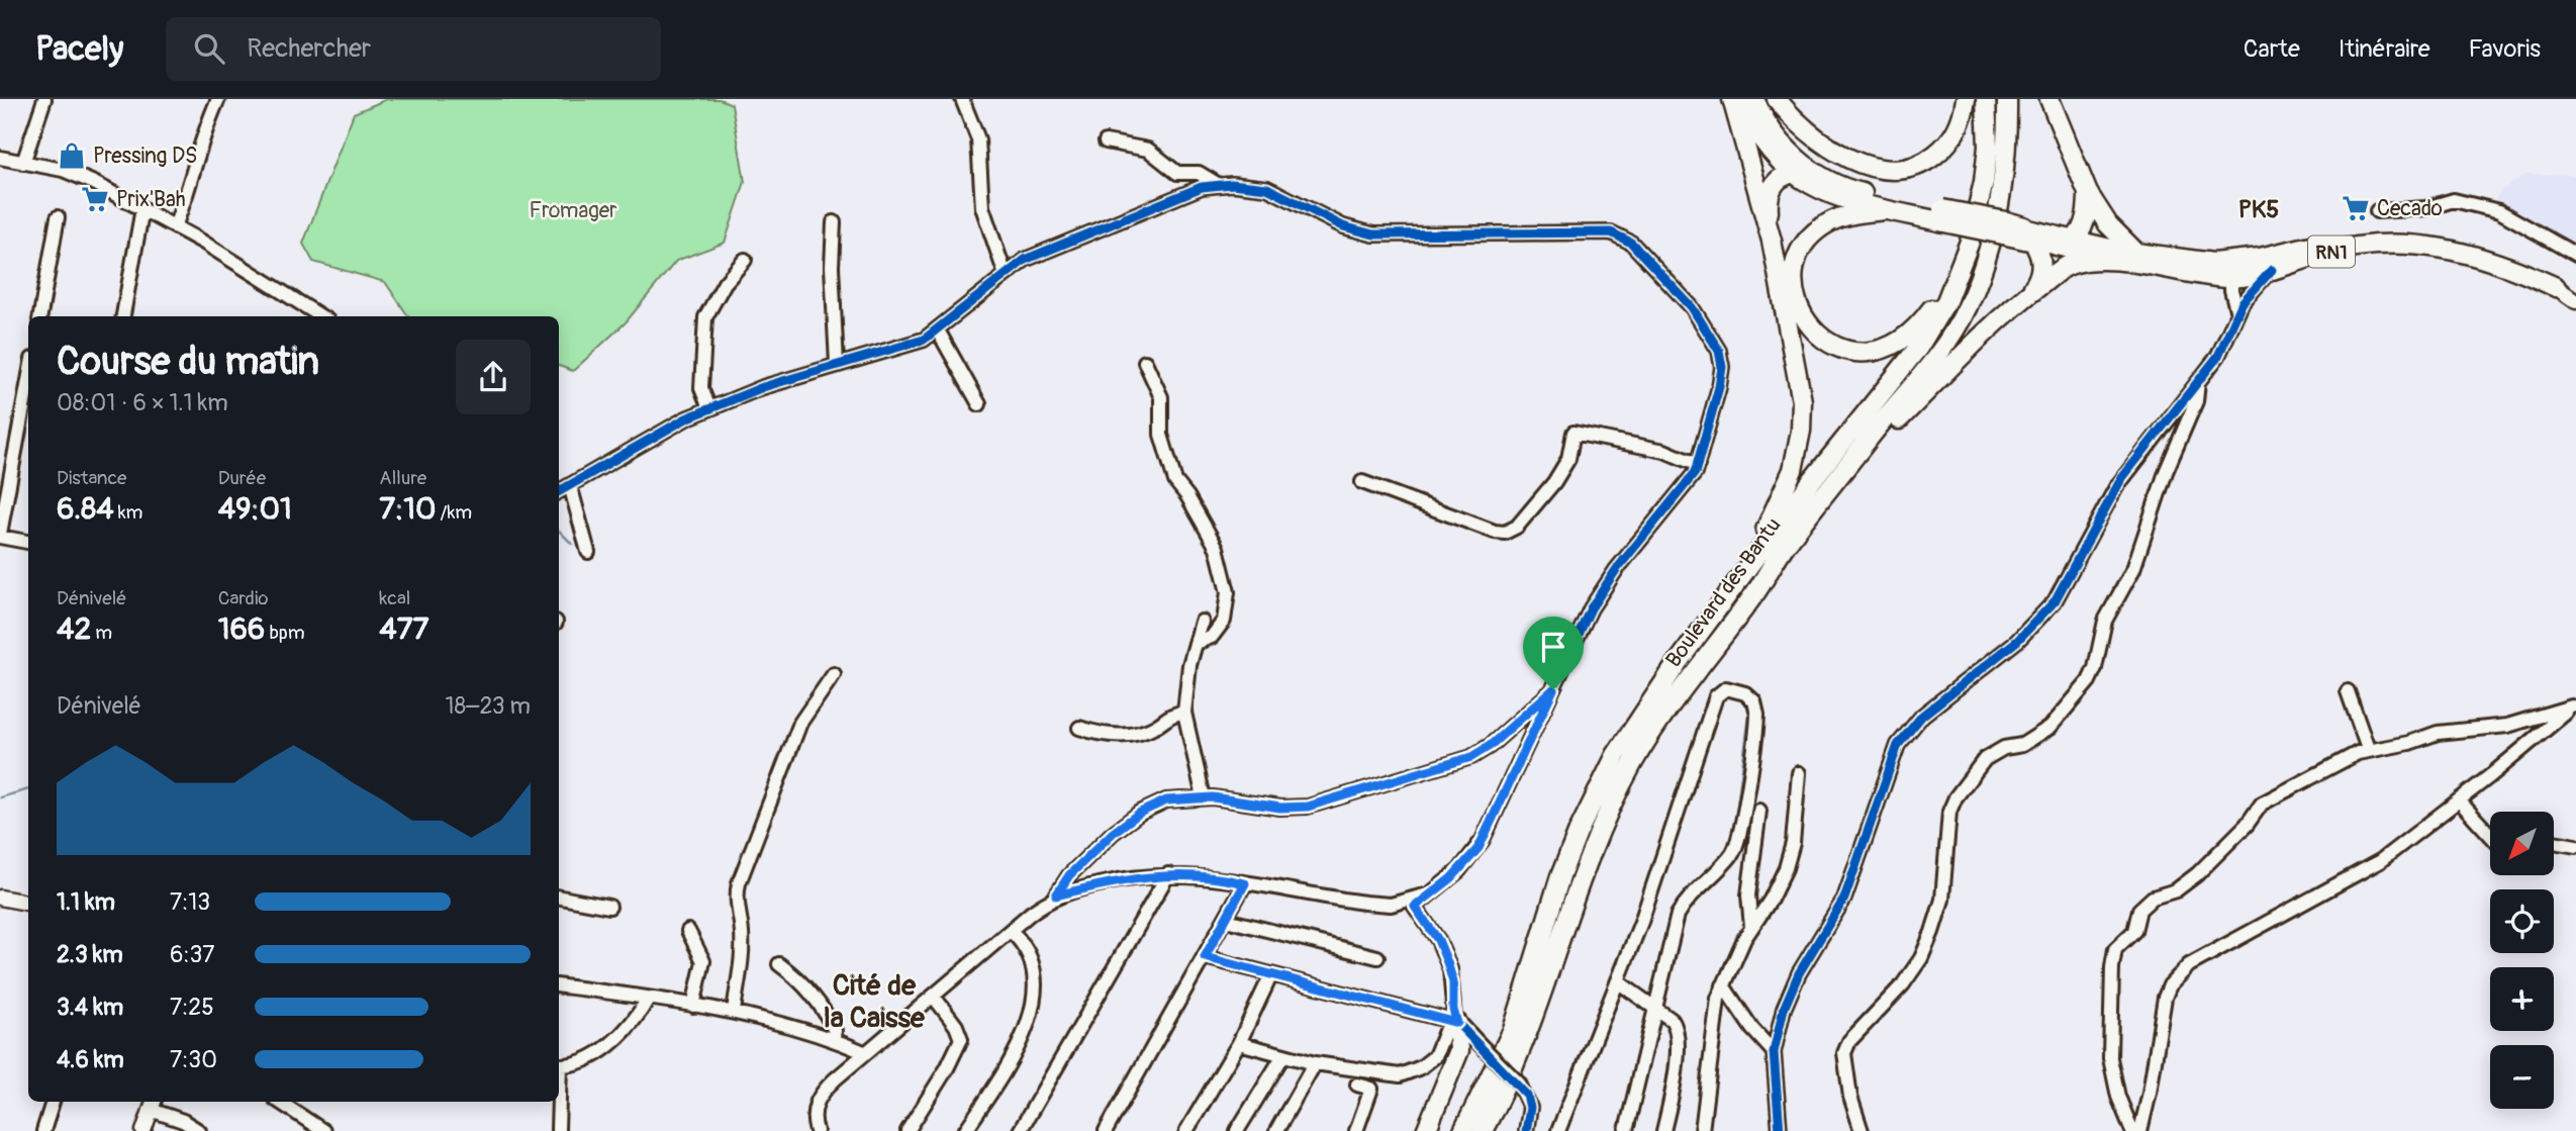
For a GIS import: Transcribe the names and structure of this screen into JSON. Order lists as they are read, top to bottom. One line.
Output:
{"streets":{"highway":["RN1","Boulevard des Bantu"]},"districts":["PK5","Cité de la Caisse"],"parks":["Fromager"],"places":{"shop":["Pressing DS"],"supermarket":["Prix'Bah","Cecado"]},"north":"bottom left","page":{"header":"Pacely","search":"Rechercher","nav":["Carte","Itinéraire","Favoris"],"heading":["Course du matin","08:01 · 6 × 1.1 km"],"stats":[["Distance","6.84 km"],["Durée","49:01"],["Allure","7:10 /km"],["Dénivelé","42 m"],["Cardio","166 bpm"],["kcal","477"]],"chart":["Dénivelé","18–23 m"],"map_buttons":["+","−"],"list":[{"name":"1.1 km","note":"7:13"},{"name":"2.3 km","note":"6:37"},{"name":"3.4 km","note":"7:25"},{"name":"4.6 km","note":"7:30"}]}}
